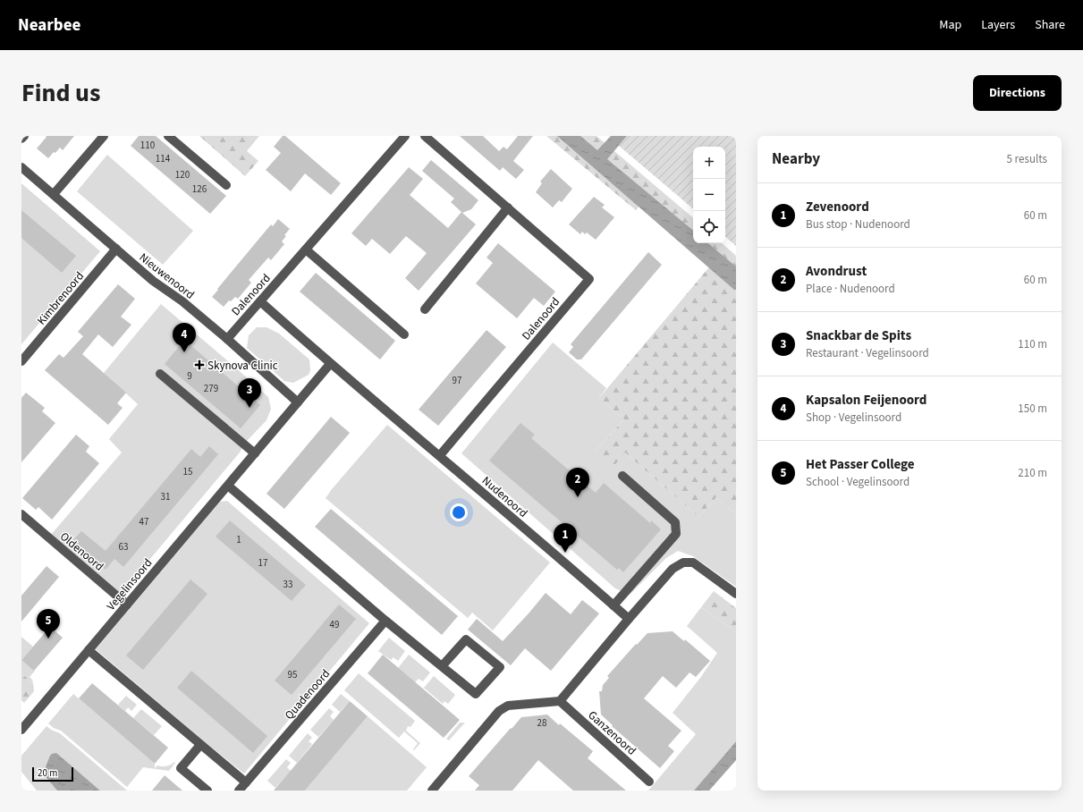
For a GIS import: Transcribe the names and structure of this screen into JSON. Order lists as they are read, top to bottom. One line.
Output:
{"streets":{"street":["Nieuwenoord","Dalenoord","Kimbrenoord","Nudenoord","Oldenoord","Vegelinsoord","Quadenoord","Ganzenoord"]},"crossings":[["Nieuwenoord","Dalenoord"],["Nieuwenoord","Kimbrenoord"],["Nieuwenoord","Vegelinsoord"],["Dalenoord","Nudenoord"],["Nudenoord","Vegelinsoord"],["Oldenoord","Vegelinsoord"]],"places":{"health":["Skynova Clinic"]},"house_numbers":["110","114","120","126","9","97","279","15","31","47","1","63","17","33","49","95","28"],"scale_bar":"20 m","page":{"header":"Nearbee","nav":["Map","Layers","Share"],"title":"Find us","buttons":"Directions","heading":["Nearby","5 results"],"map_buttons":["+","−"],"list":[{"mark":"1","name":"Zevenoord","note":"Bus stop · Nudenoord","value":"60 m"},{"mark":"2","name":"Avondrust","note":"Place · Nudenoord","value":"60 m"},{"mark":"3","name":"Snackbar de Spits","note":"Restaurant · Vegelinsoord","value":"110 m"},{"mark":"4","name":"Kapsalon Feijenoord","note":"Shop · Vegelinsoord","value":"150 m"},{"mark":"5","name":"Het Passer College","note":"School · Vegelinsoord","value":"210 m"}],"pins":["4","3","2","1","5"],"scale":"20 m"}}
